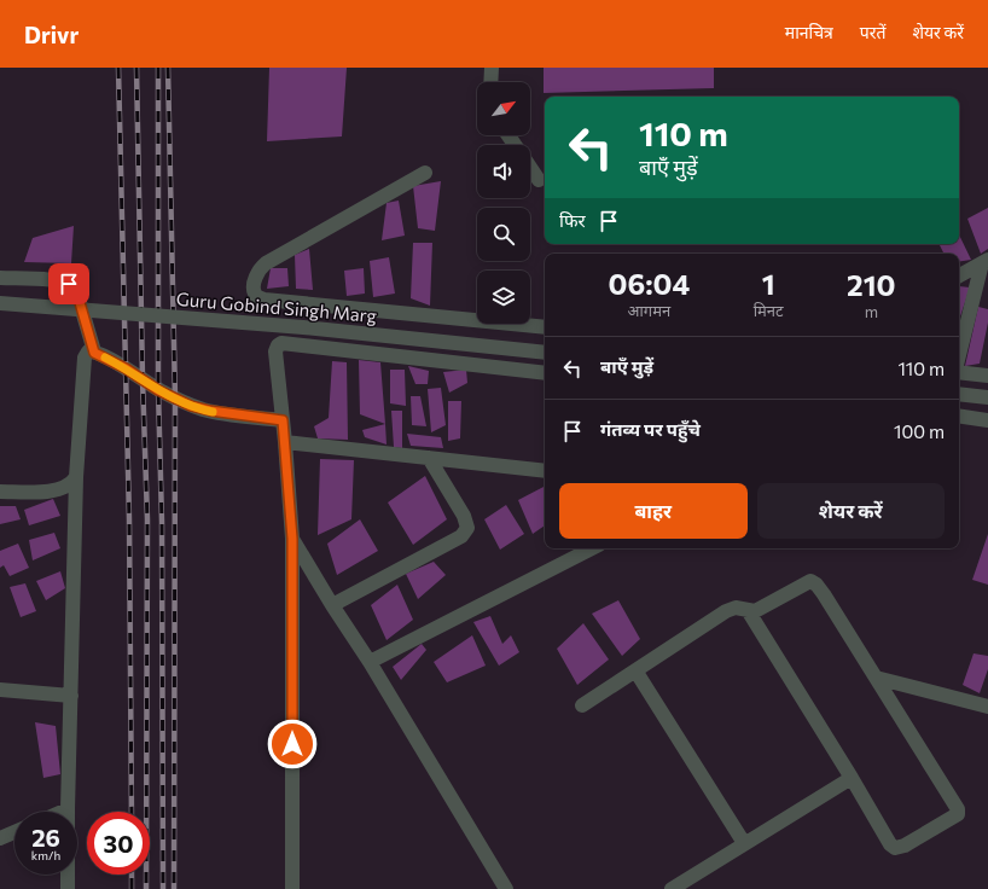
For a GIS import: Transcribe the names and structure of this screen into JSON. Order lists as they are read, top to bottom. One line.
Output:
{"streets":{"street":["Guru Gobind Singh Marg"]},"north":"top right","page":{"header":"Drivr","nav":["मानचित्र","परतें","शेयर करें"],"turn":["110 m","बाएँ मुड़ें"],"then":"फिर","eta":["06:04","आगमन","1","मिनट","210","m"],"list":[{"name":"बाएँ मुड़ें","value":"110 m"},{"name":"गंतव्य पर पहुँचे","value":"100 m"}],"buttons":["बाहर","शेयर करें"],"speed":"26 km/h","limit":"30"}}
